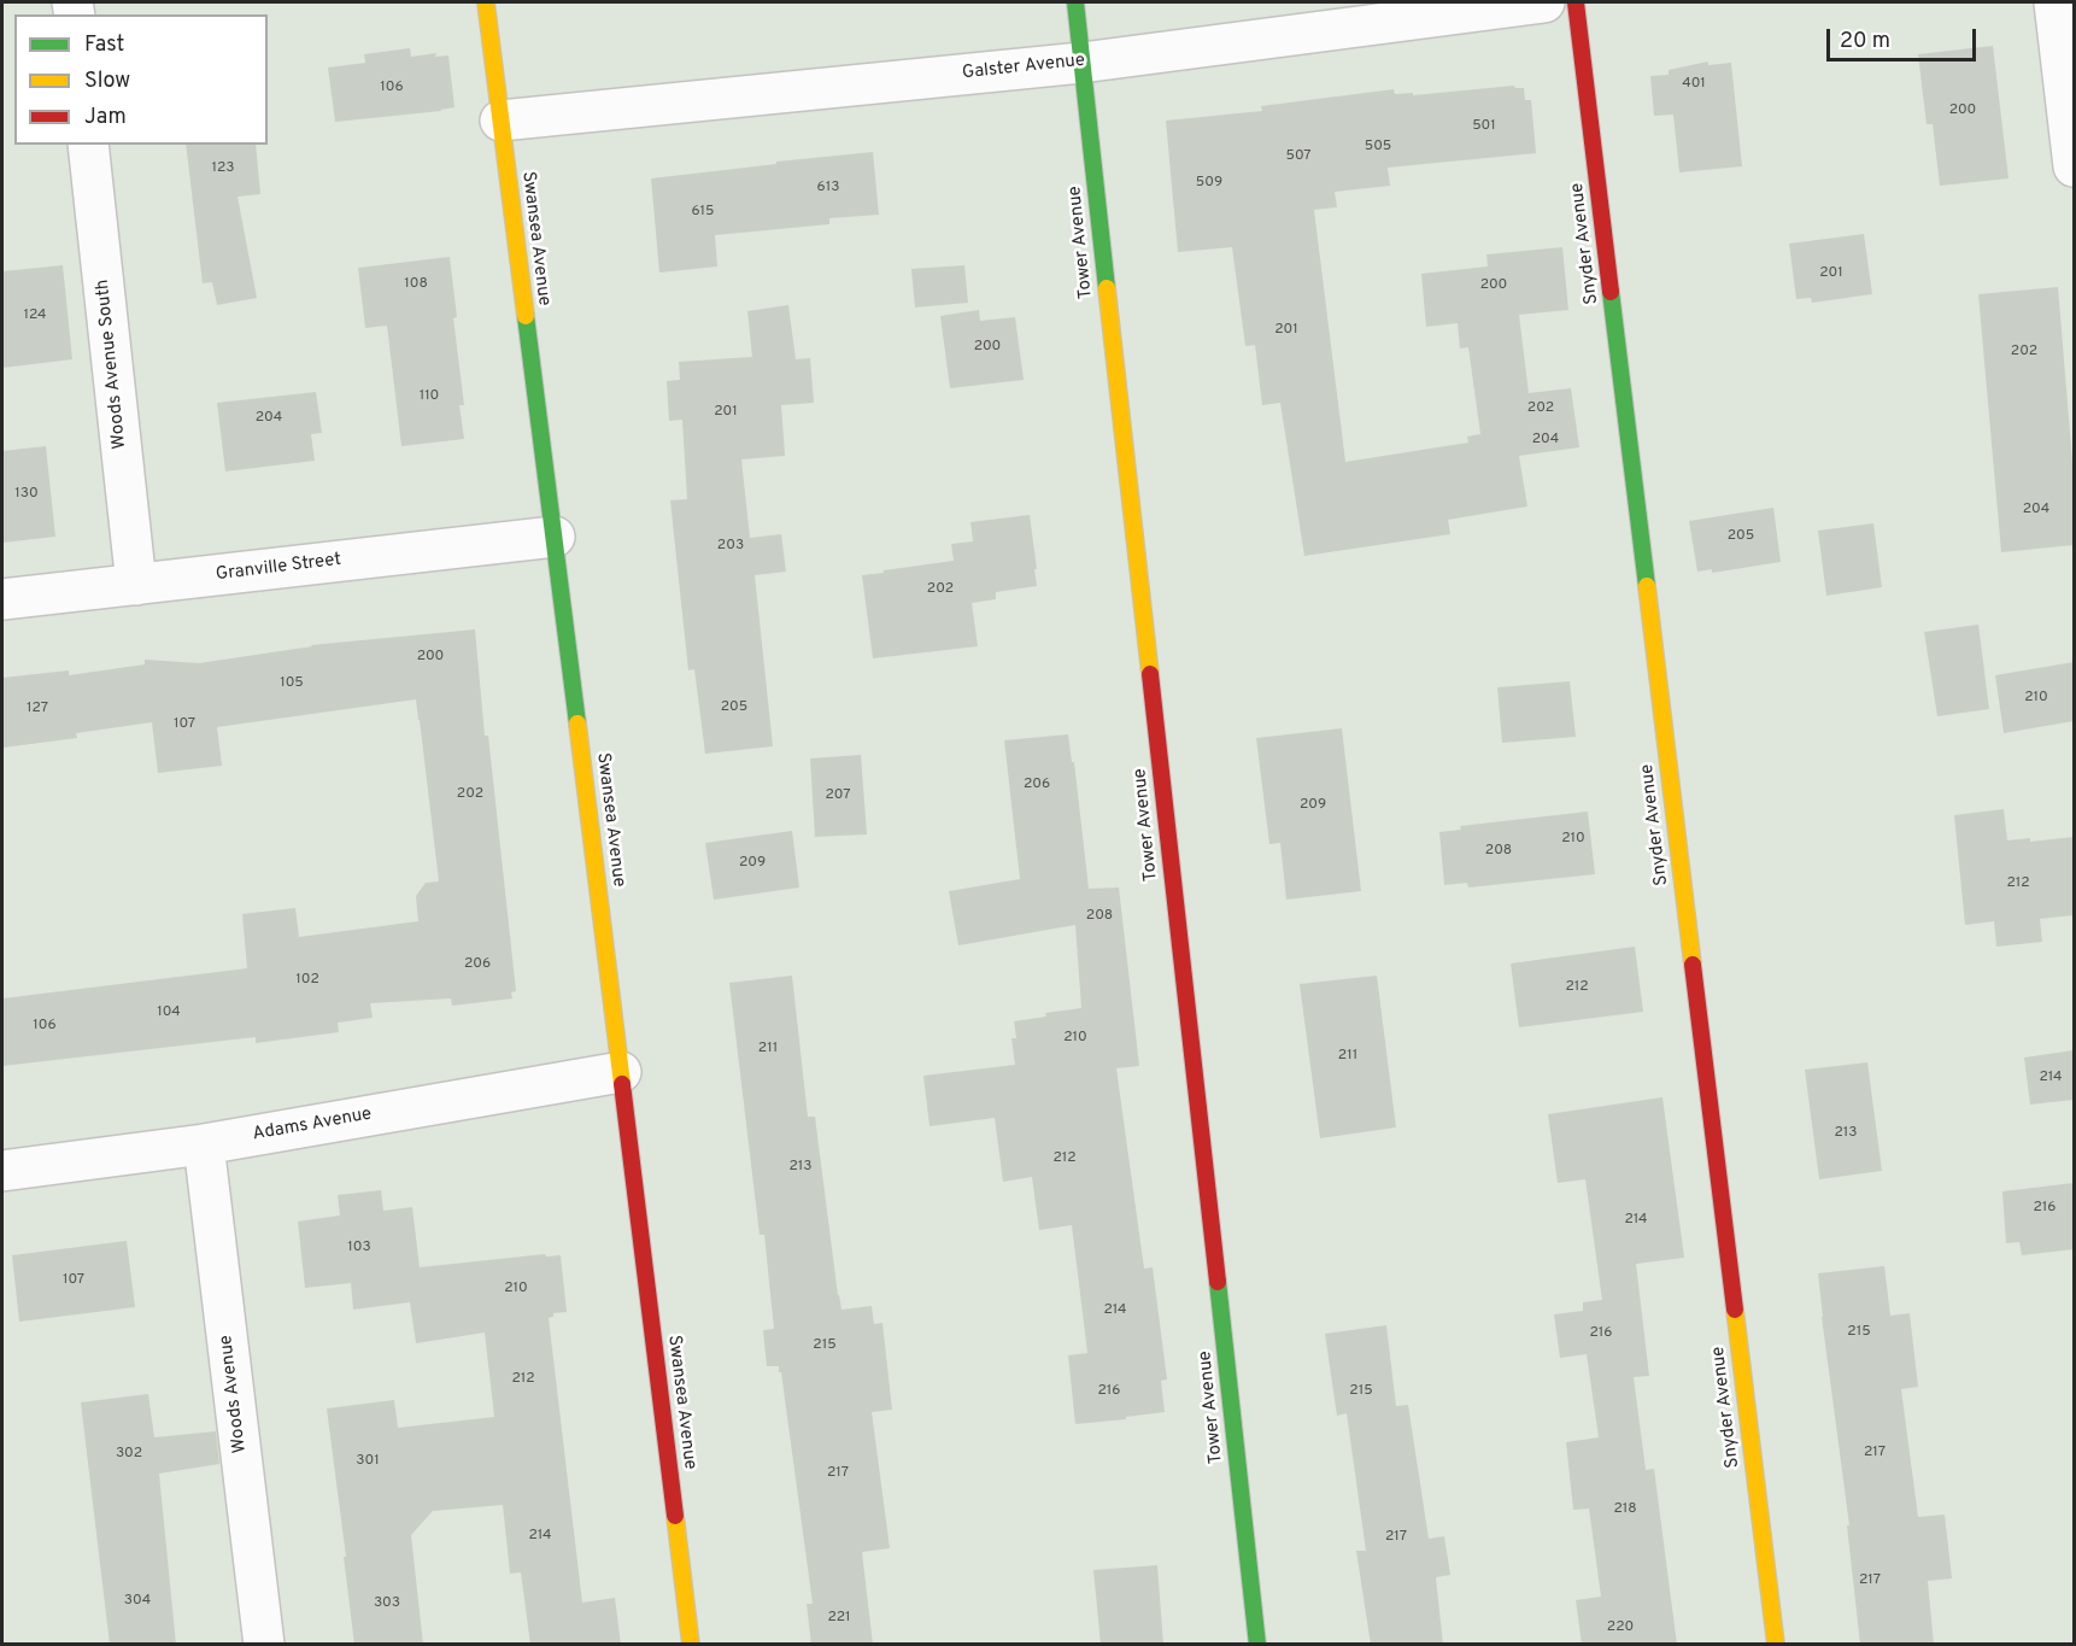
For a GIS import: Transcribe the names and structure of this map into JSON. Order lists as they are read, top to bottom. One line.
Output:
{"streets":{"street":["Galster Avenue","Swansea Avenue","Tower Avenue","Snyder Avenue","Woods Avenue South","Granville Street","Adams Avenue","Woods Avenue"]},"crossings":[["Galster Avenue","Swansea Avenue"],["Galster Avenue","Tower Avenue"],["Swansea Avenue","Granville Street"],["Swansea Avenue","Adams Avenue"],["Woods Avenue South","Granville Street"],["Adams Avenue","Woods Avenue"]],"house_numbers":["401","106","200","501","505","507","123","509","613","615","201","108","200","124","201","200","202","110","202","201","204","204","130","204","205","203","202","200","105","210","205","127","107","206","202","207","209","210","208","209","212","208","206","102","212","104","106","210","211","211","214","213","212","213","216","214","103","107","210","214","215","216","215","212","216","215","217","302","301","217","218","214","217","217","304","303","221","220"],"legend":["Fast","Slow","Jam"],"scale_bar":"20 m"}
